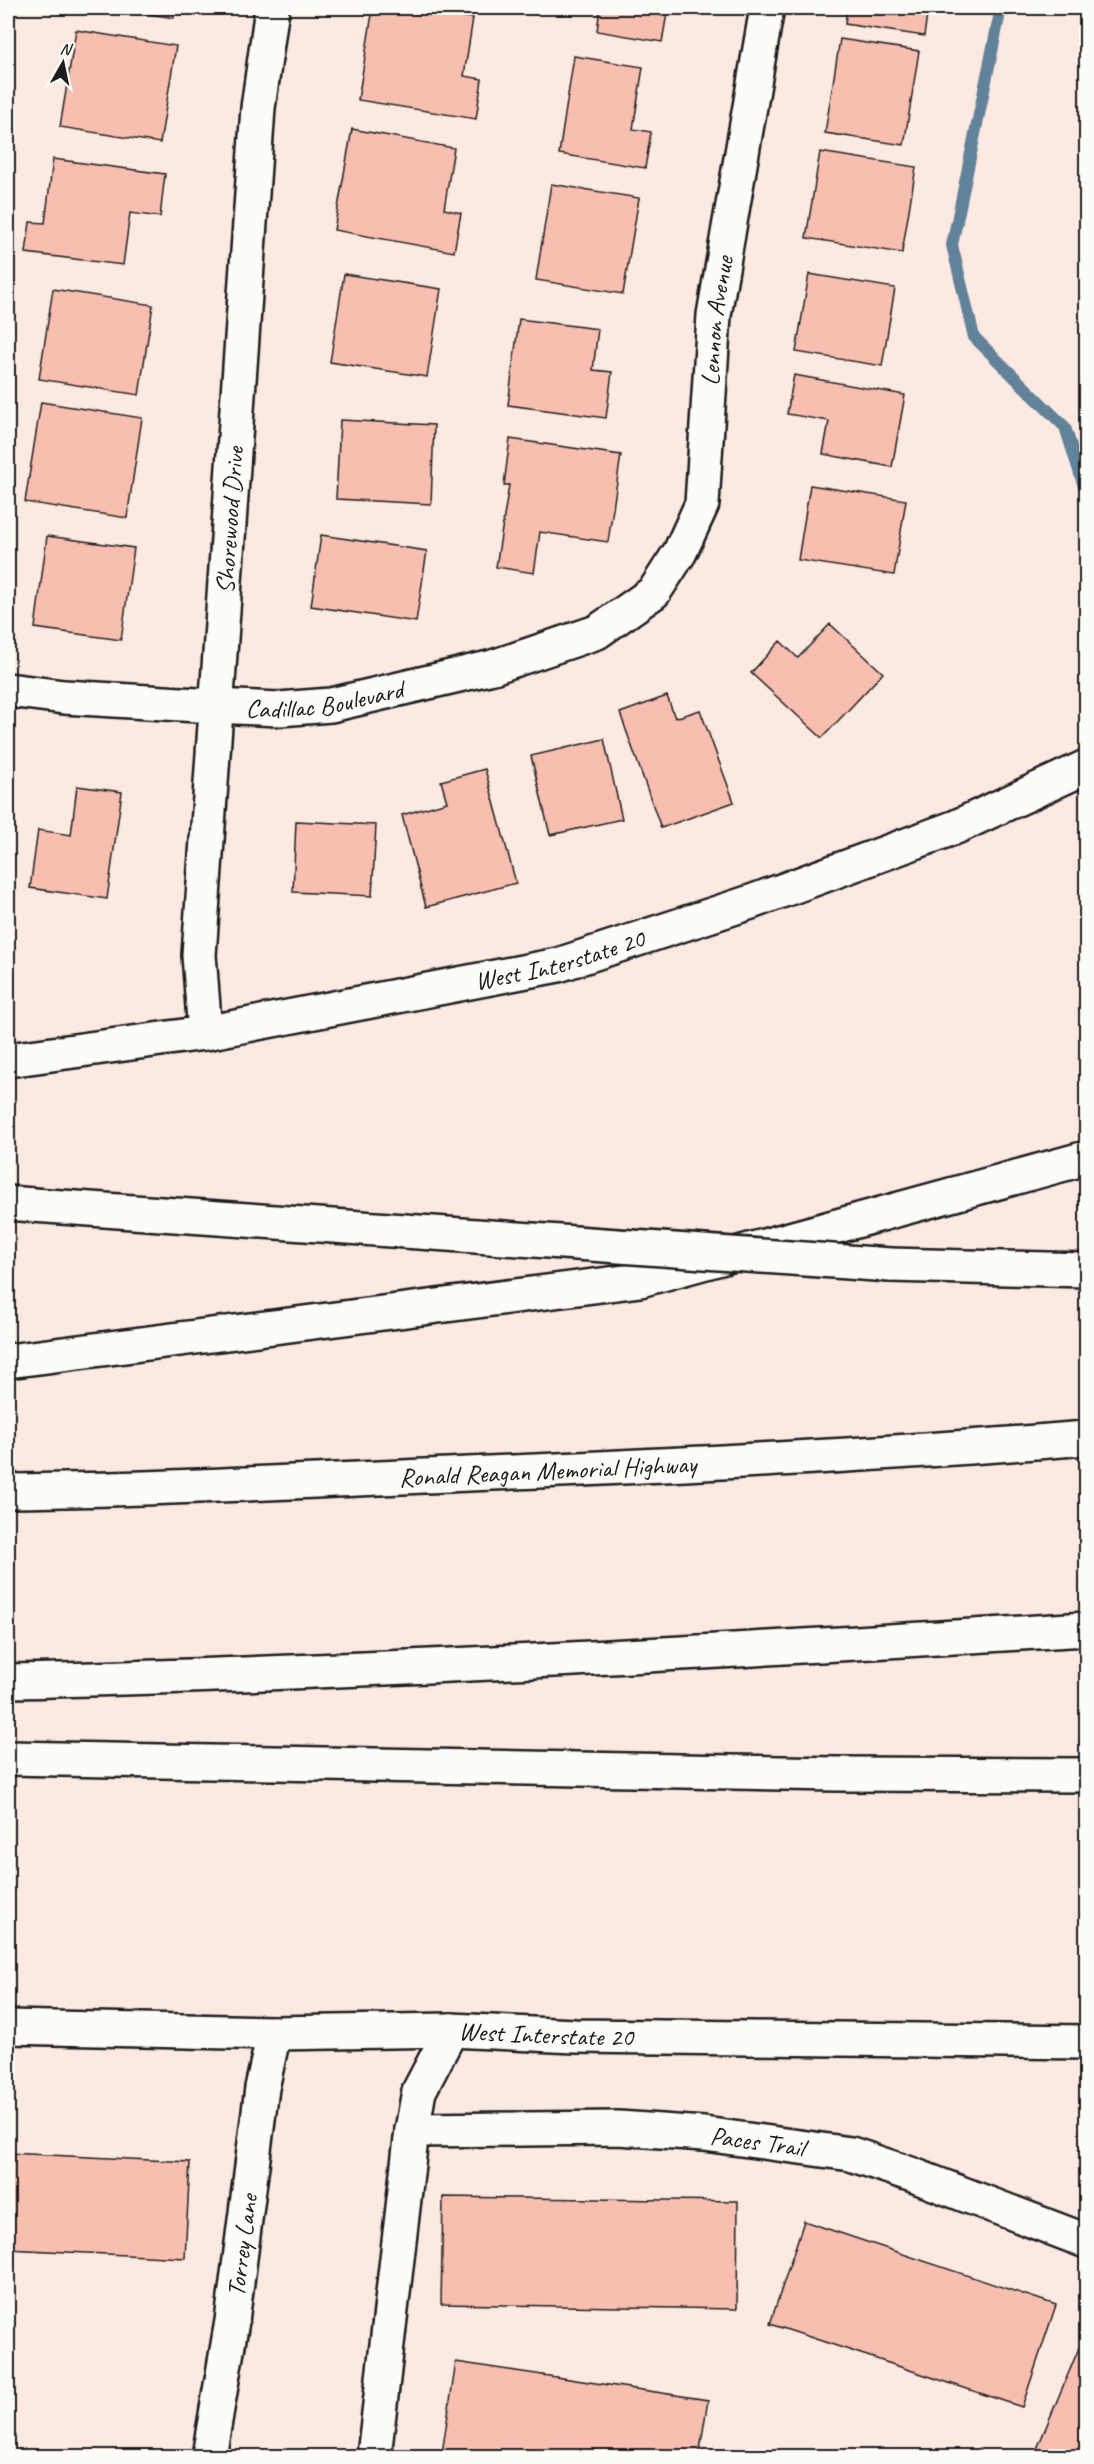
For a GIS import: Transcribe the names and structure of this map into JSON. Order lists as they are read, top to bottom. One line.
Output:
{"streets":{"main road":["Lennon Avenue","Shorewood Drive","Cadillac Boulevard","West Interstate 20","Ronald Reagan Memorial Highway","Paces Trail","Torrey Lane"]},"crossings":[["Lennon Avenue","Cadillac Boulevard"],["Shorewood Drive","Cadillac Boulevard"],["Shorewood Drive","West Interstate 20"],["West Interstate 20","Torrey Lane"]],"north":"top"}
